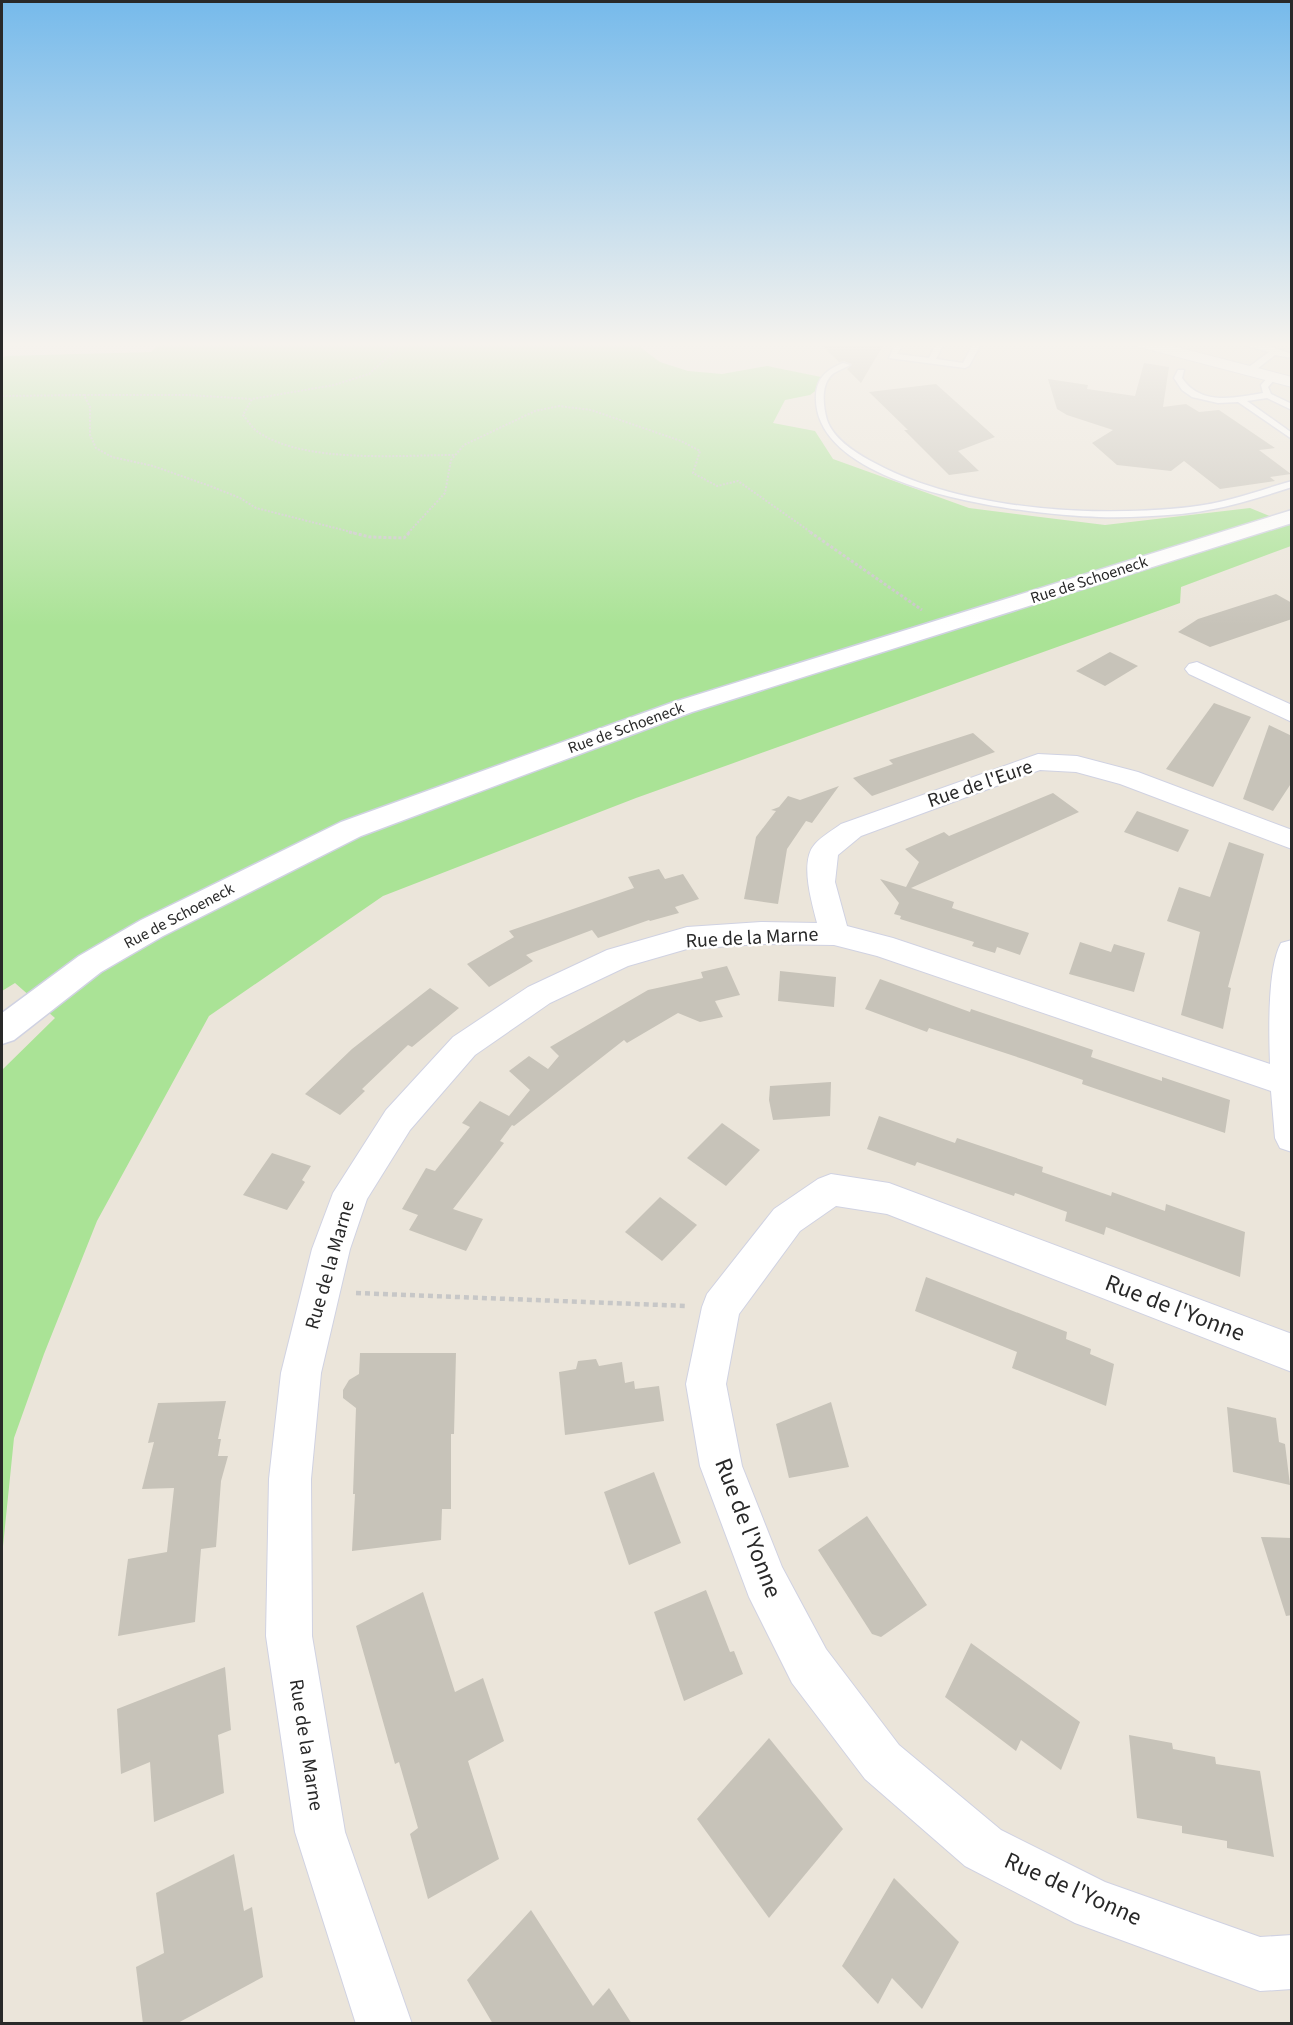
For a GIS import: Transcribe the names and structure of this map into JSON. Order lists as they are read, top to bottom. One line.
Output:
{"streets":{"main road":["Rue de Schoeneck"],"street":["Rue de l'Eure","Rue de la Marne","Rue de l'Yonne"]},"crossings":[["Rue de l'Eure","Rue de la Marne"]]}
